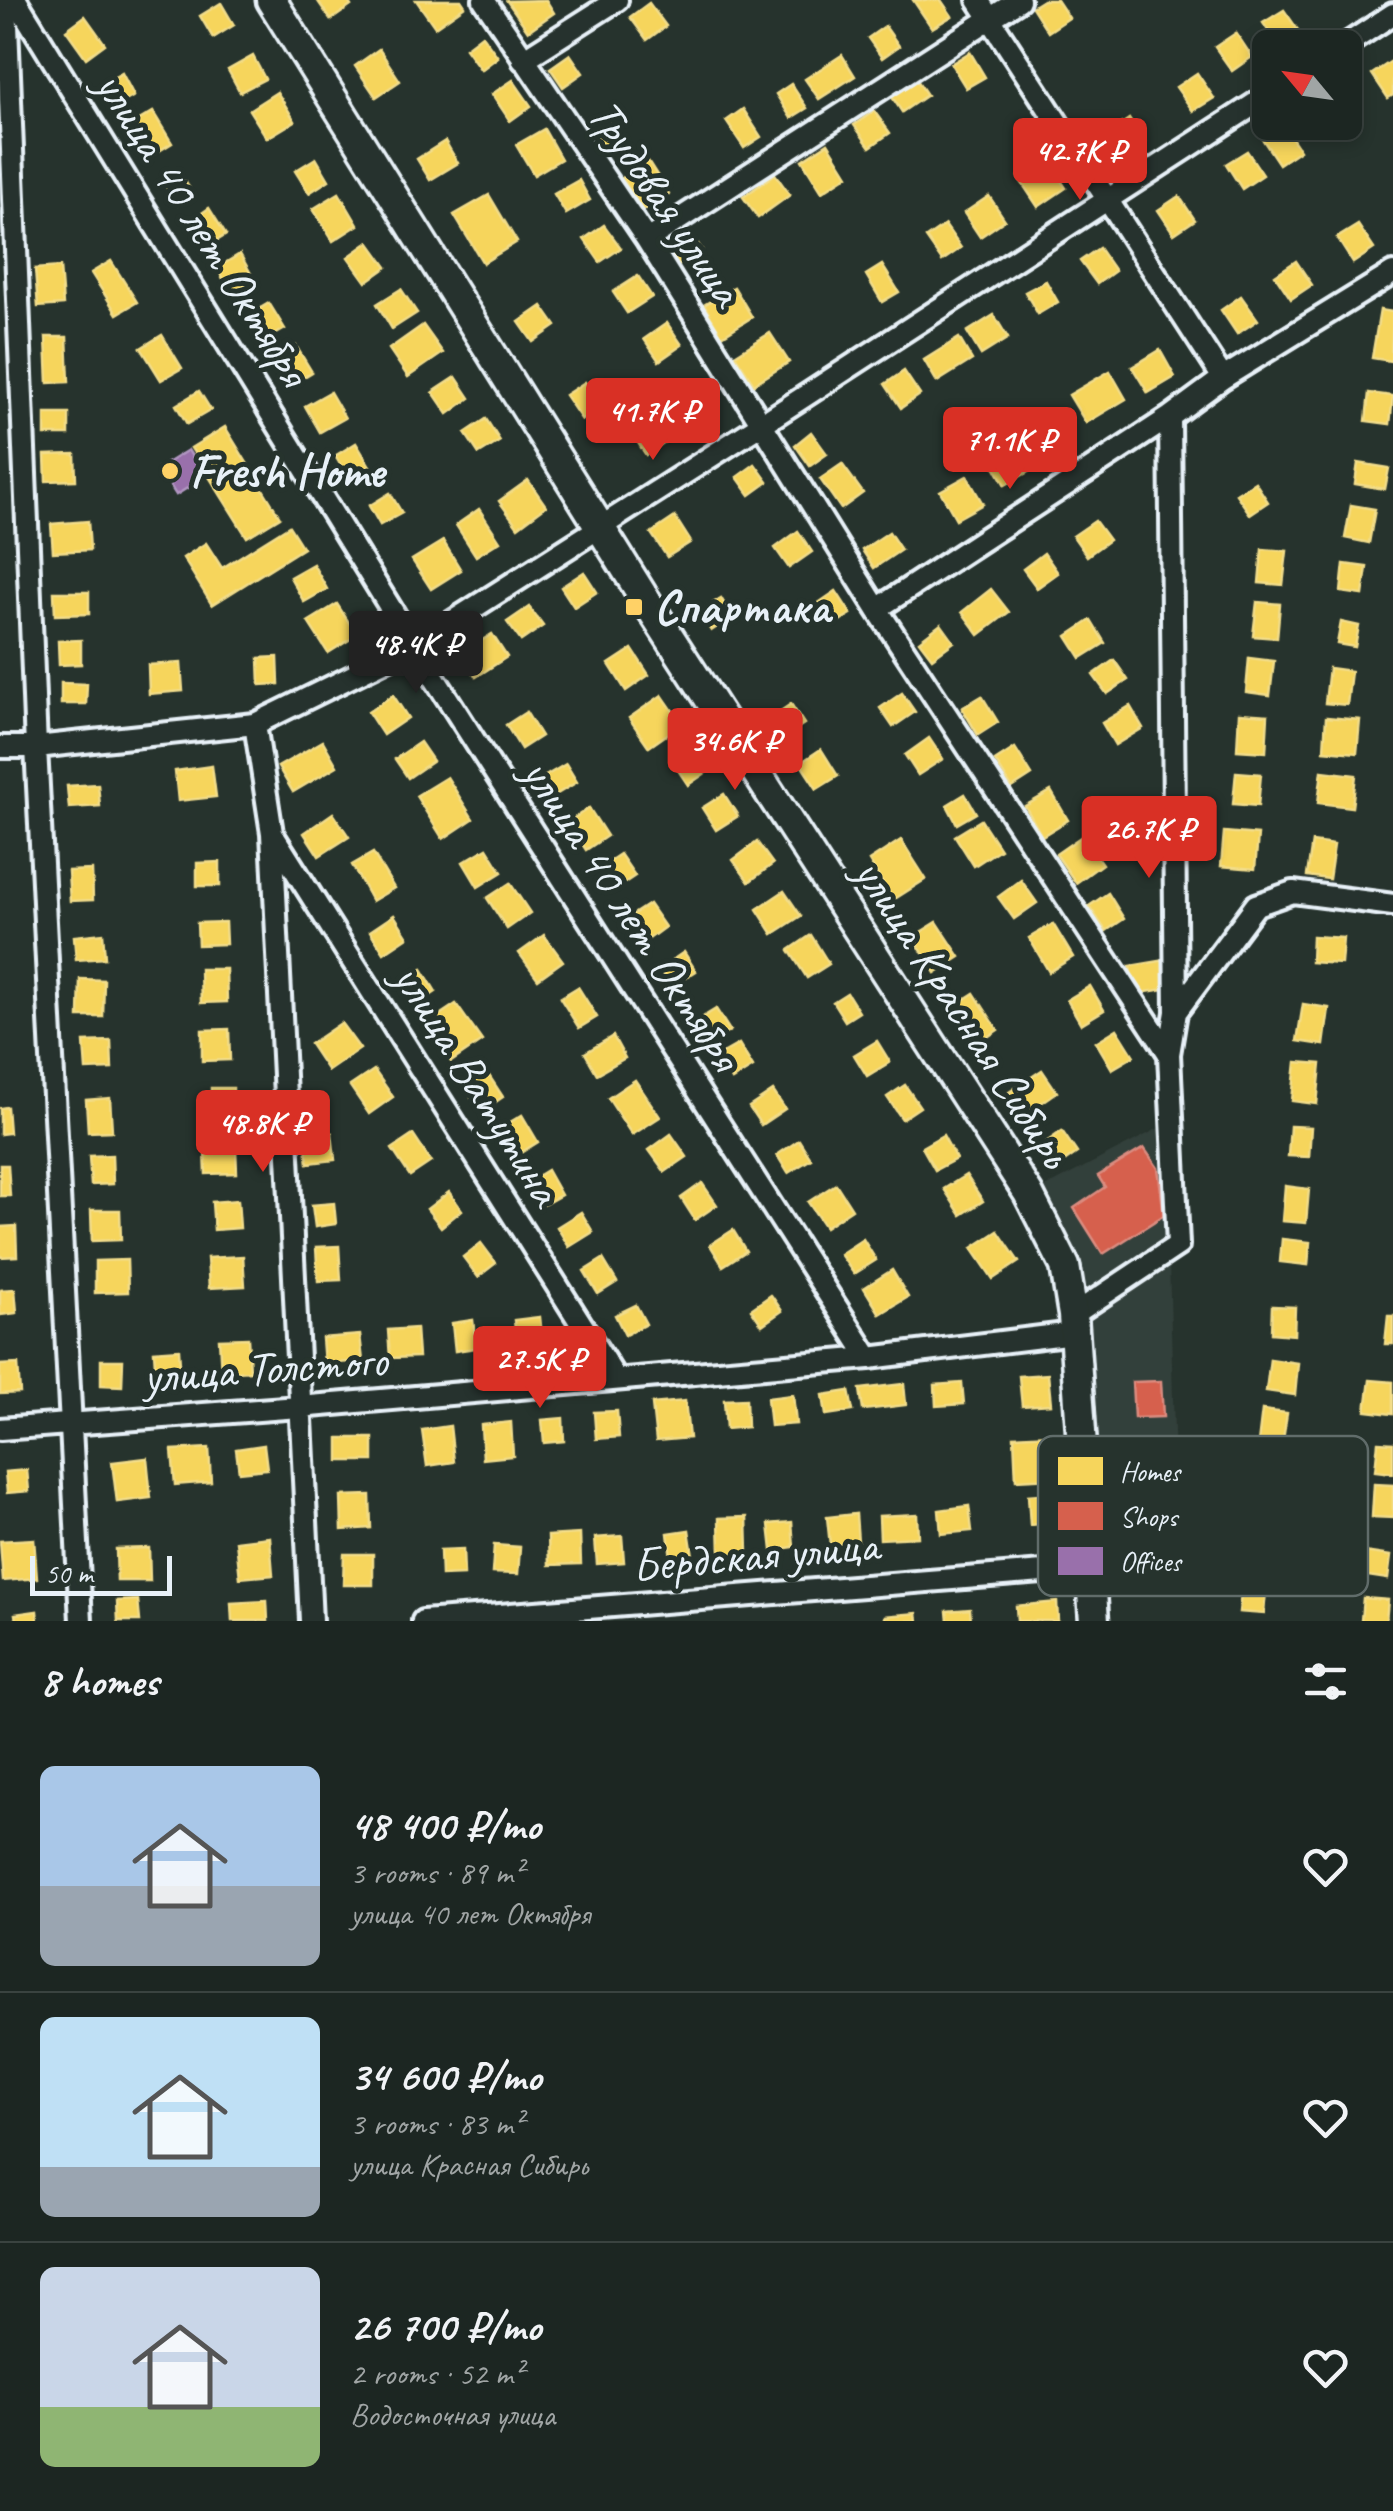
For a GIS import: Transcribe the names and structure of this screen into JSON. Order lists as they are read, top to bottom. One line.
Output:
{"streets":{"main road":["улица Красная Сибирь"],"street":["Трудовая улица","улица 40 лет Октября","улица Ватутина","улица Толстого","Бердская улица"]},"crossings":[["улица 40 лет Октября","улица Толстого"],["улица Красная Сибирь","улица Толстого"],["улица Ватутина","улица Толстого"]],"places":{"other":["Fresh Home"],"transit":["Спартака"]},"legend":["Homes","Shops","Offices"],"scale_bar":"50 m","north":"top left","page":{"price":["42.7K ₽","41.7K ₽","71.1K ₽","48.4K ₽","34.6K ₽","26.7K ₽","48.8K ₽","27.5K ₽"],"scale":"50 m","heading":"8 homes","list":[{"name":"48 400 ₽/mo","note":"3 rooms · 89 m² · улица 40 лет Октября"},{"name":"34 600 ₽/mo","note":"3 rooms · 83 m² · улица Красная Сибирь"},{"name":"26 700 ₽/mo","note":"2 rooms · 52 m² · Водосточная улица"}]}}
